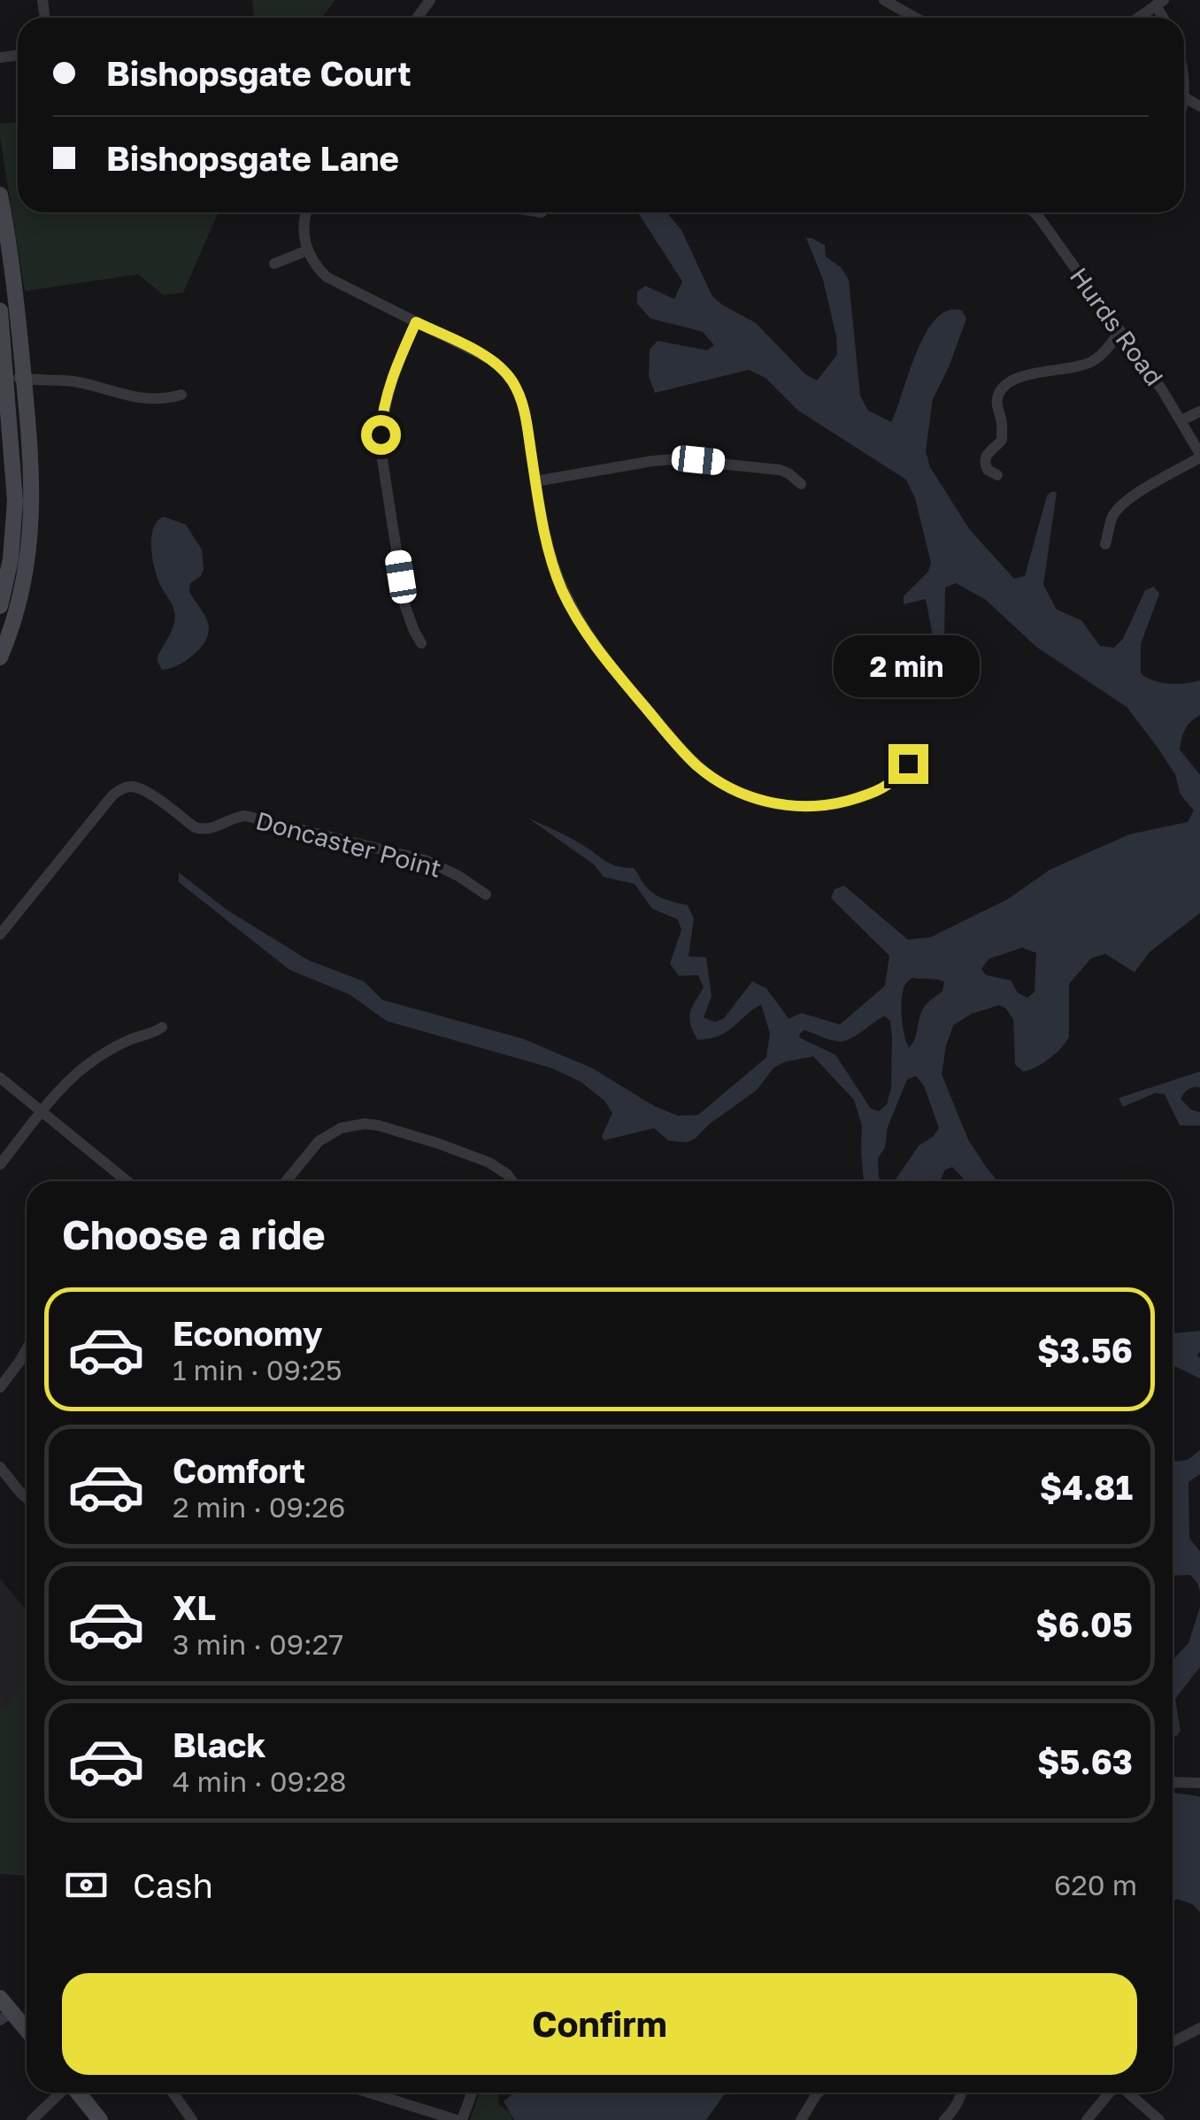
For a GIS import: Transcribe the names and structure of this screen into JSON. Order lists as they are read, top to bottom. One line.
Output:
{"streets":{"street":["Hurds Road","Doncaster Point"]},"page":{"banner":["Bishopsgate Court","Bishopsgate Lane"],"bubble":"2 min","heading":"Choose a ride","list":[{"name":"Economy","note":"1 min · 09:25","value":"$3.56"},{"name":"Comfort","note":"2 min · 09:26","value":"$4.81"},{"name":"XL","note":"3 min · 09:27","value":"$6.05"},{"name":"Black","note":"4 min · 09:28","value":"$5.63"}],"pay":["Cash","620 m"],"buttons":"Confirm"}}
